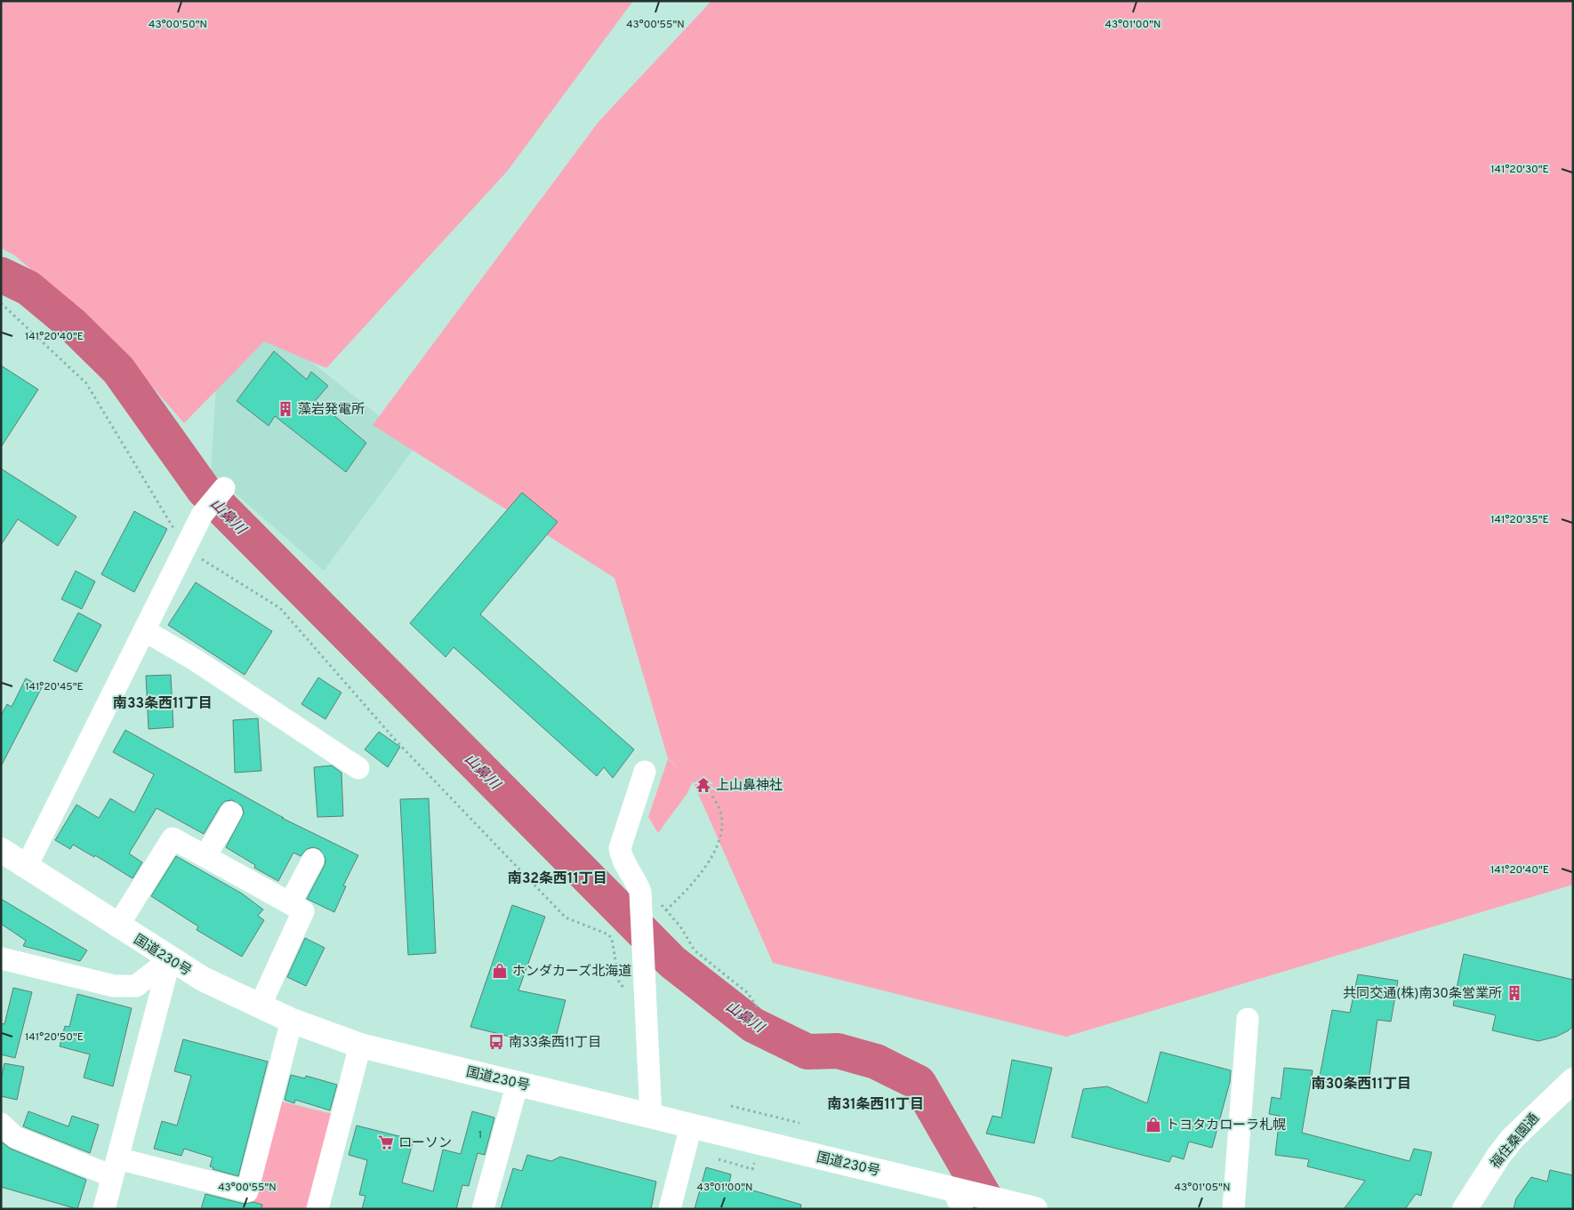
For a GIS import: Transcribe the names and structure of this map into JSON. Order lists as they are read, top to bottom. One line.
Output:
{"streets":{"main road":["国道230号","福住桑園通"]},"districts":["南33条西11丁目","南32条西11丁目","南30条西11丁目","南31条西11丁目"],"water":["山鼻川"],"places":{"building":["藻岩発電所","共同交通(株)南30条営業所"],"temple":["上山鼻神社"],"shop":["ホンダカーズ北海道","トヨタカローラ札幌"],"bus stop":["南33条西11丁目"],"supermarket":["ローソン"]},"house_numbers":["1"],"coordinates":["43°00'55\"N","43°01'00\"N","43°00'50\"N","141°20'30\"E","141°20'40\"E","141°20'35\"E","141°20'45\"E","141°20'50\"E","43°01'05\"N"]}
